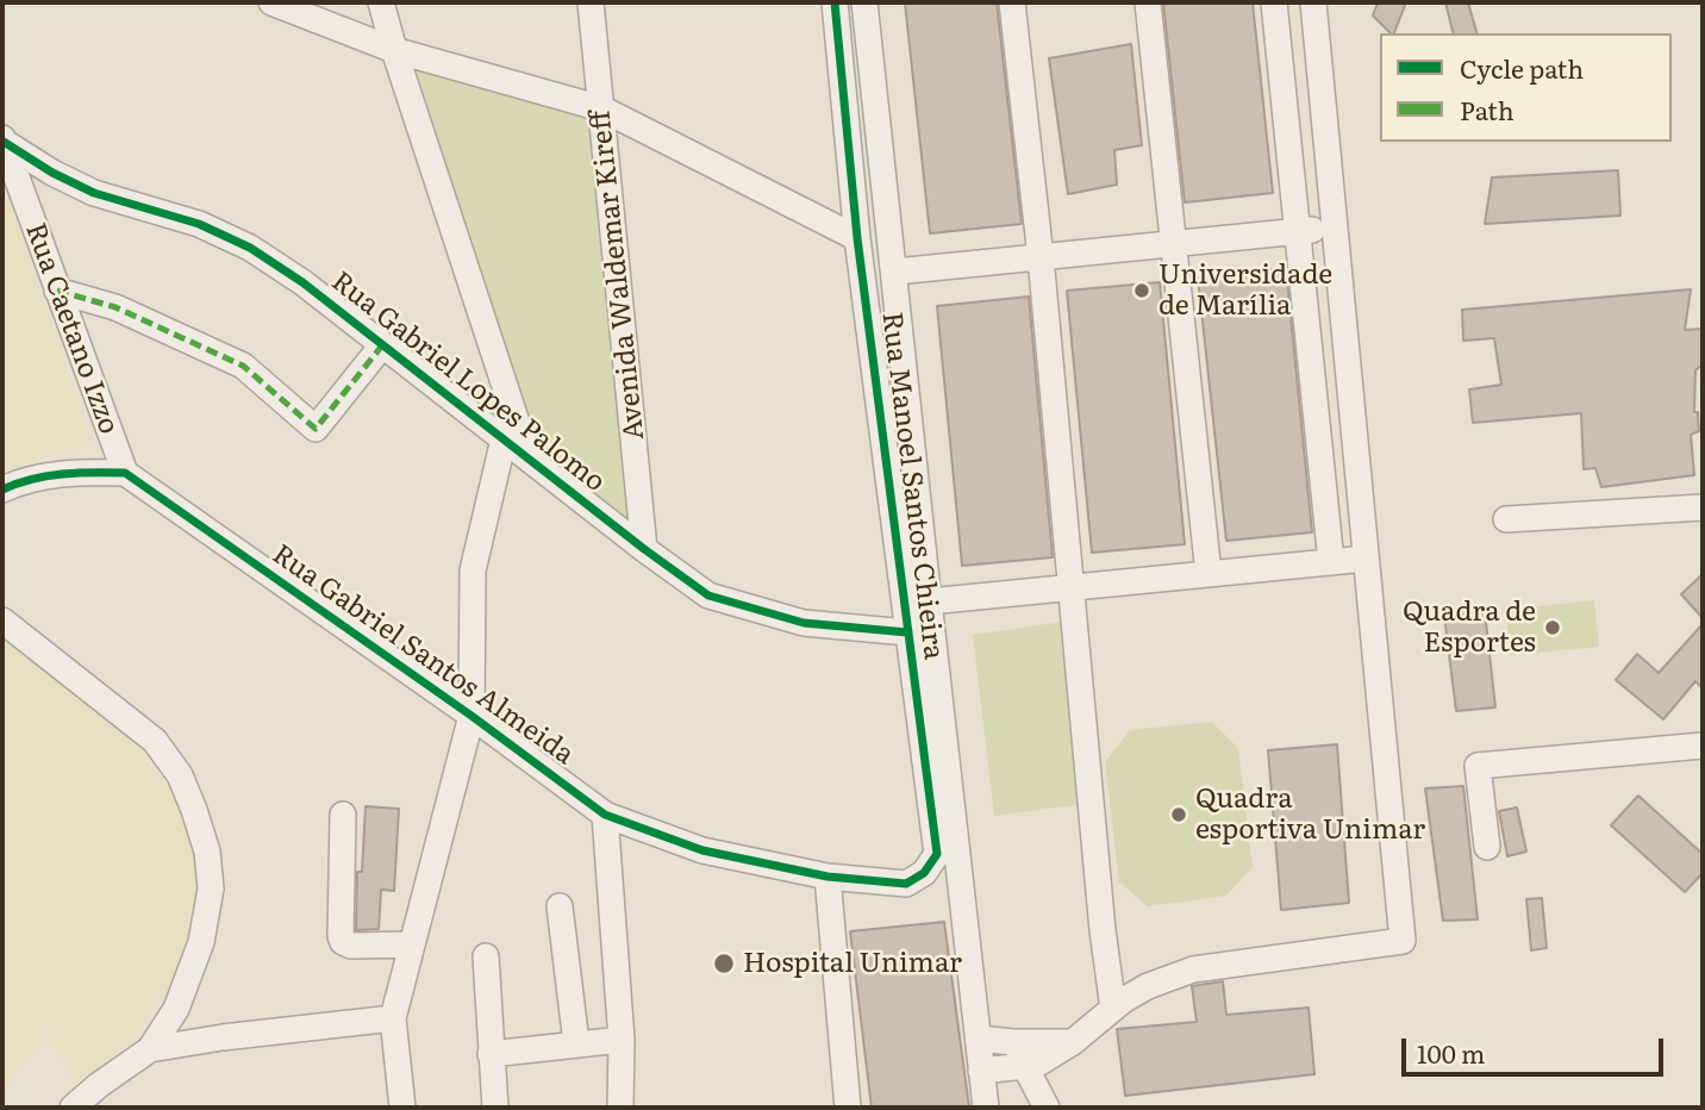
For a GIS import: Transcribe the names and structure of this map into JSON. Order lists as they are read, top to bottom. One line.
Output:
{"streets":{"street":["Avenida Waldemar Kireff","Rua Caetano Izzo","Rua Gabriel Lopes Palomo","Rua Manoel Santos Chieira","Rua Gabriel Santos Almeida"]},"crossings":[["Avenida Waldemar Kireff","Rua Gabriel Lopes Palomo"],["Rua Caetano Izzo","Rua Gabriel Lopes Palomo"],["Rua Caetano Izzo","Rua Gabriel Santos Almeida"],["Rua Gabriel Lopes Palomo","Rua Manoel Santos Chieira"],["Rua Manoel Santos Chieira","Rua Gabriel Santos Almeida"]],"places":["Universidade de Marília","Quadra de Esportes","Quadra esportiva Unimar","Hospital Unimar"],"legend":["Cycle path","Path"],"scale_bar":"100 m"}
